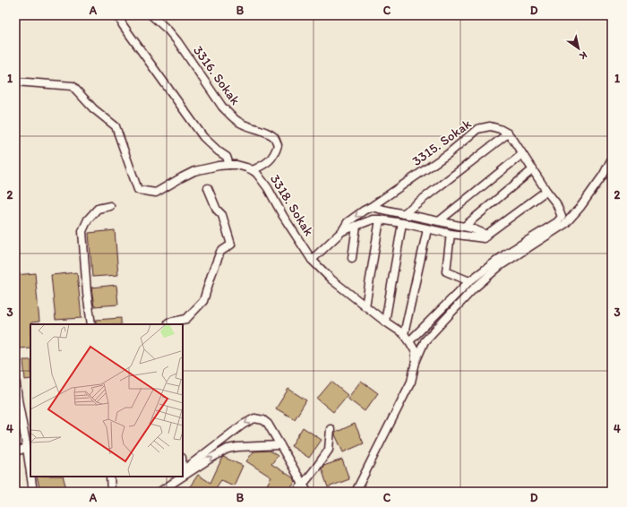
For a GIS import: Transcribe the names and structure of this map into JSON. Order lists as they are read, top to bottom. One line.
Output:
{"streets":{"street":["3316. Sokak","3315. Sokak","3318. Sokak"]},"crossings":[["3316. Sokak","3318. Sokak"]],"north":"bottom right","grid":{"columns":["A","B","C","D"],"rows":["1","2","3","4"]}}
